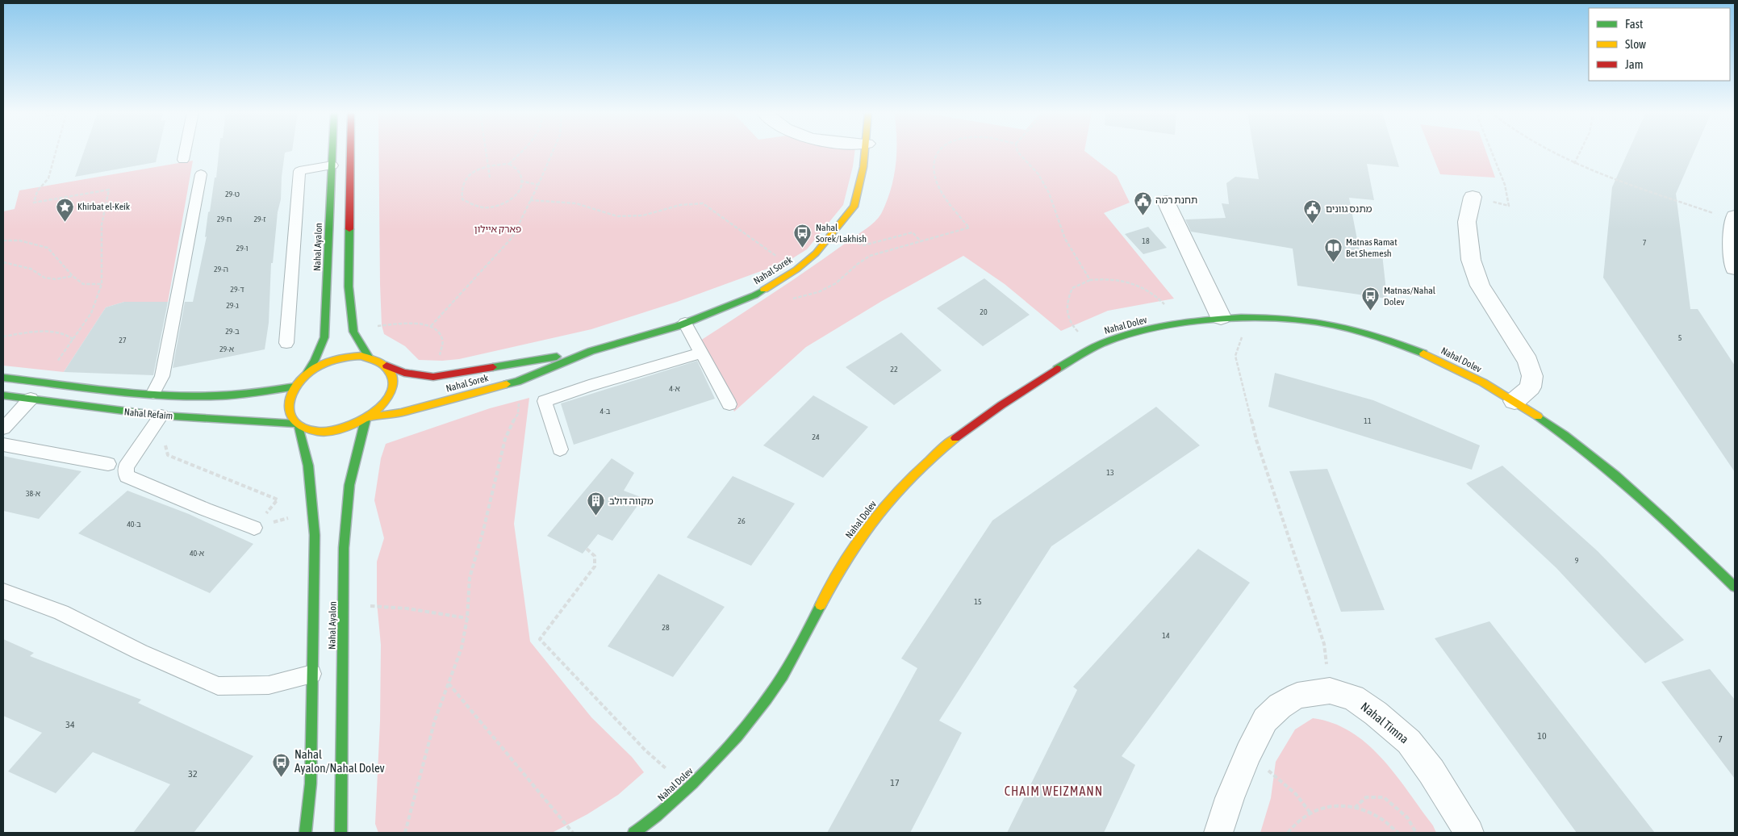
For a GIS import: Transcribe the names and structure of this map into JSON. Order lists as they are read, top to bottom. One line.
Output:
{"streets":{"street":["Nahal Ayalon","Nahal Sorek","Nahal Dolev","Nahal Refaim","Nahal Timna"]},"crossings":[["Nahal Ayalon","Nahal Sorek"],["Nahal Ayalon","Nahal Refaim"],["Nahal Sorek","Nahal Refaim"]],"districts":["CHAIM WEIZMANN"],"parks":["פארק איילון"],"places":{"public building":["תחנת רמה","מתנס גוונים"],"place":["Khirbat el-Keik"],"bus stop":["Nahal Sorek/Lakhish","Matnas/Nahal Dolev","Nahal Ayalon/Nahal Dolev"],"library":["Matnas Ramat Bet Shemesh"],"building":["מקווה דולב"]},"house_numbers":["29-ט","29-ח","29-ז","18","7","29-ו","29-ה","29-ד","29-ג","20","29-ב","5","27","29-א","22","4-א","4-ב","11","24","13","38-א","26","40-ב","40-א","9","15","28","14","34","10","7","32","17"],"legend":["Fast","Slow","Jam"]}
